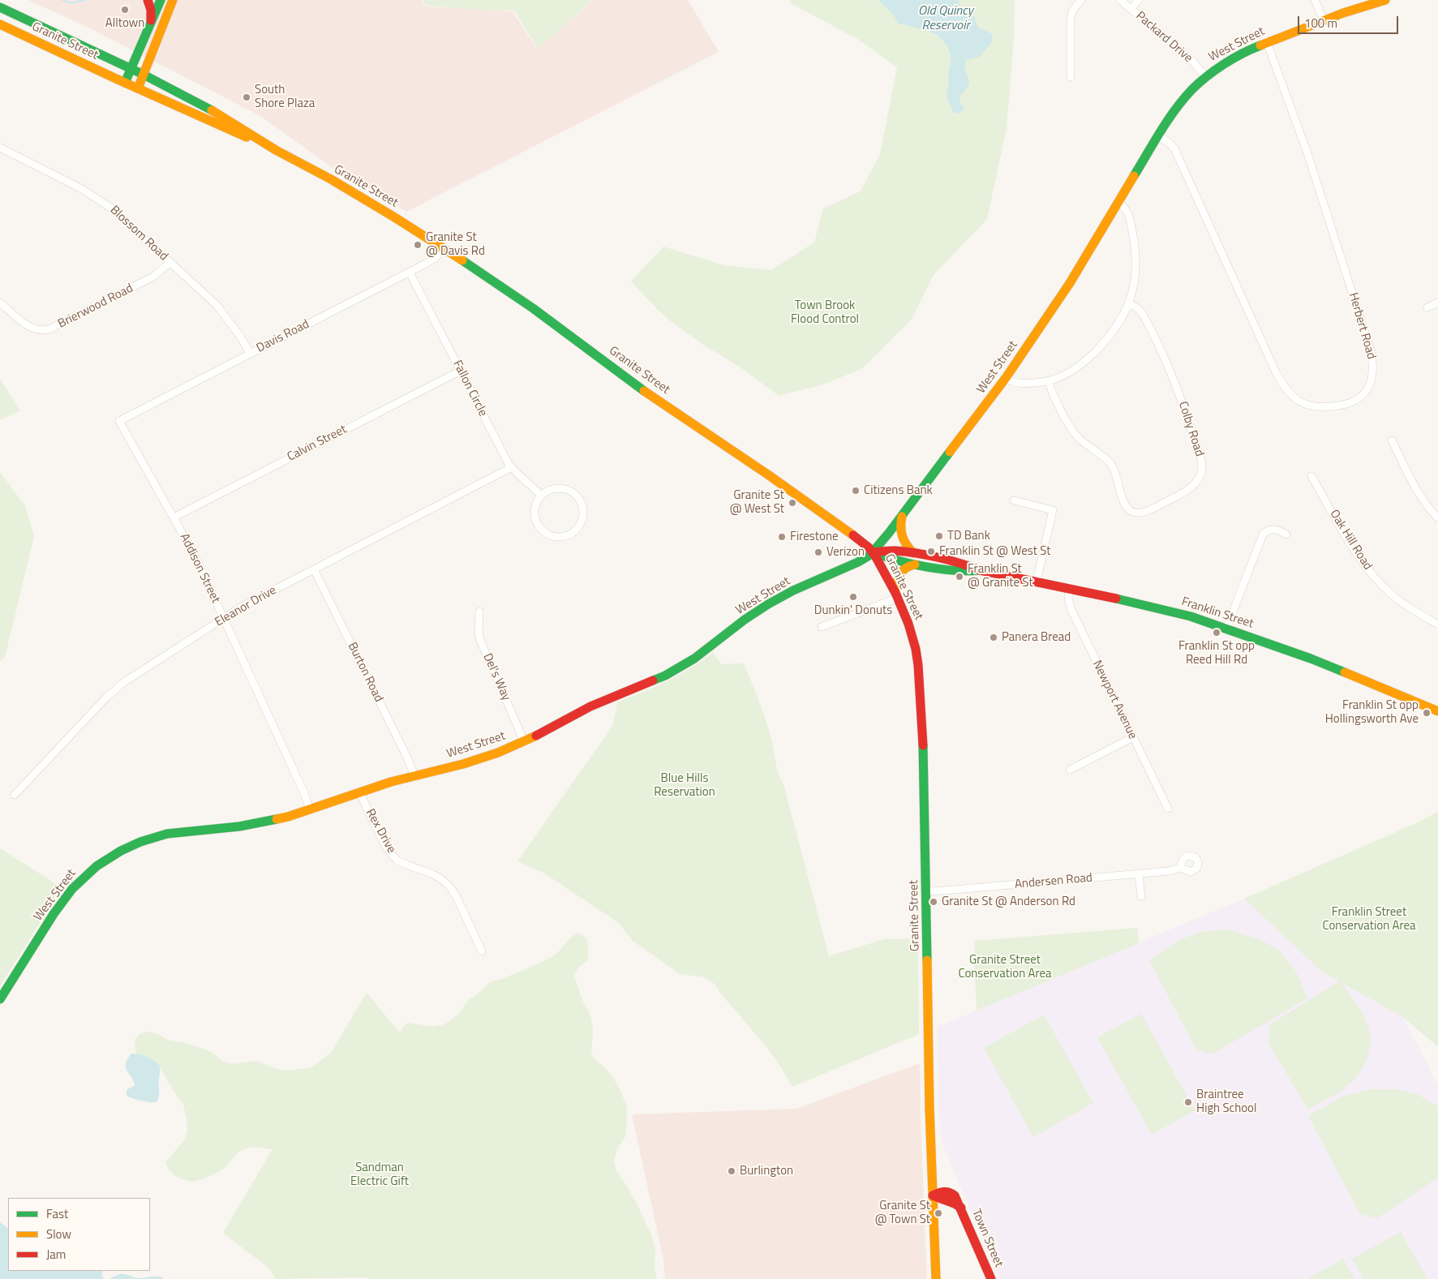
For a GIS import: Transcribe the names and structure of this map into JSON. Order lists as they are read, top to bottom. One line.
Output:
{"streets":{"main road":["Granite Street","West Street","Franklin Street","Town Street"],"street":["Packard Drive","Blossom Road","Brierwood Road","Herbert Road","Davis Road","Fallon Circle","Colby Road","Calvin Street","Oak Hill Road","Addison Street","Eleanor Drive","Burton Road","Del's Way","Newport Avenue","Rex Drive","Andersen Road"]},"crossings":[["Packard Drive","West Street"],["Granite Street","West Street"],["Granite Street","Davis Road"],["Granite Street","Franklin Street"],["Granite Street","Andersen Road"],["Granite Street","Town Street"],["West Street","Herbert Road"],["West Street","Addison Street"],["West Street","Franklin Street"],["West Street","Burton Road"],["West Street","Del's Way"],["West Street","Rex Drive"],["Blossom Road","Brierwood Road"],["Blossom Road","Davis Road"],["Davis Road","Fallon Circle"],["Davis Road","Addison Street"],["Fallon Circle","Calvin Street"],["Fallon Circle","Eleanor Drive"],["Calvin Street","Addison Street"],["Addison Street","Eleanor Drive"],["Eleanor Drive","Burton Road"],["Franklin Street","Newport Avenue"]],"water":["Old Quincy Reservoir"],"parks":["Town Brook Flood Control","Blue Hills Reservation","Franklin Street Conservation Area","Granite Street Conservation Area","Sandman Electric Gift"],"places":["Alltown","South Shore Plaza","Granite St @ Davis Rd","Citizens Bank","Granite St @ West St","TD Bank","Firestone","Franklin St @ West St","Verizon","Franklin St @ Granite St","Dunkin' Donuts","Franklin St opp Reed Hill Rd","Panera Bread","Franklin St opp Hollingsworth Ave","Granite St @ Anderson Rd","Braintree High School","Burlington","Granite St @ Town St"],"legend":["Fast","Slow","Jam"],"scale_bar":"100 m"}
